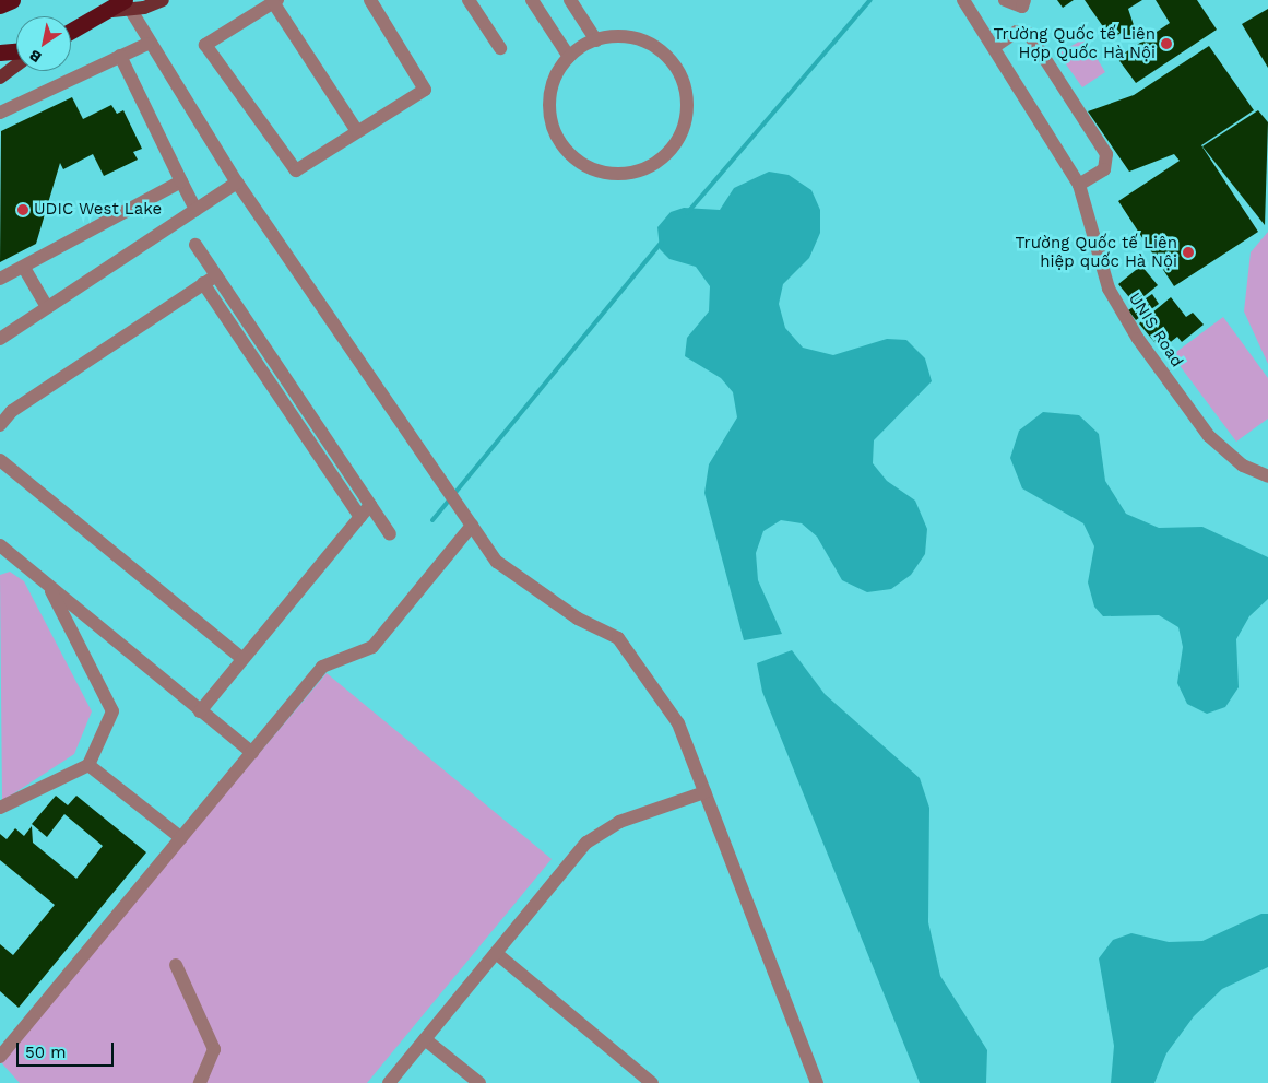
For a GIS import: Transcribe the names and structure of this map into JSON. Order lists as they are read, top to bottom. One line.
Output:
{"streets":{"street":["UNIS Road"]},"places":["Trường Quốc tế Liên Hợp Quốc Hà Nội","UDIC West Lake","Trường Quốc tế Liên hiệp quốc Hà Nội"],"scale_bar":"50 m","north":"bottom left"}
